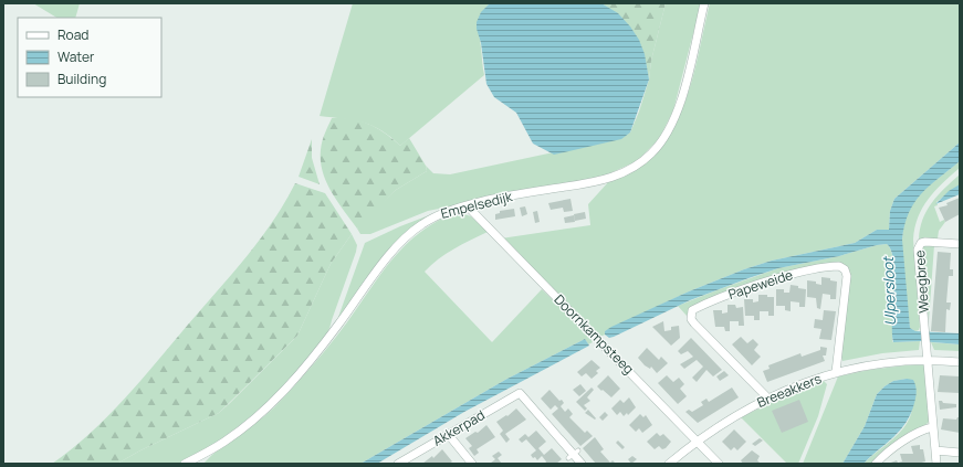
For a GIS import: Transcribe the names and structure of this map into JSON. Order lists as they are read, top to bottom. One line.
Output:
{"streets":{"street":["Empelsedijk","Weegbree","Papeweide","Doornkampsteeg","Breeakkers","Akkerpad"]},"crossings":[["Empelsedijk","Doornkampsteeg"],["Weegbree","Breeakkers"],["Papeweide","Breeakkers"],["Doornkampsteeg","Breeakkers"]],"water":["Ulpersloot"],"legend":["Road","Water","Building"]}
